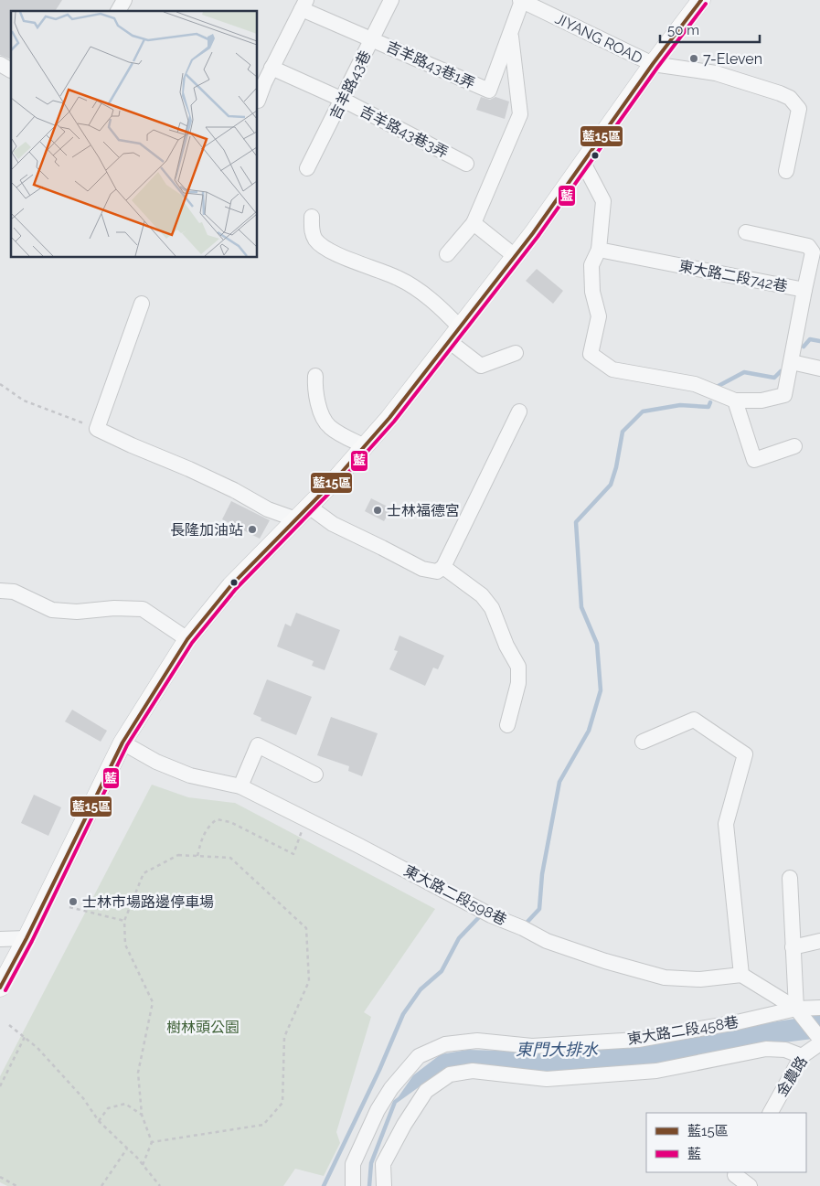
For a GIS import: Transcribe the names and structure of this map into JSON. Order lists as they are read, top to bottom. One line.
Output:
{"streets":{"street":["JIYANG ROAD","吉羊路43巷1弄","吉羊路43巷","吉羊路43巷3弄","東大路二段742巷","東大路二段598巷","東大路二段458巷","金農路"]},"crossings":[["吉羊路43巷1弄","吉羊路43巷"],["吉羊路43巷","吉羊路43巷3弄"]],"water":["東門大排水"],"parks":["樹林頭公園"],"places":["7-Eleven","士林福德宮","長隆加油站","士林市場路邊停車場"],"lines":["transit line 藍15區","transit line 藍"],"legend":["藍15區","藍"],"scale_bar":"50 m"}
